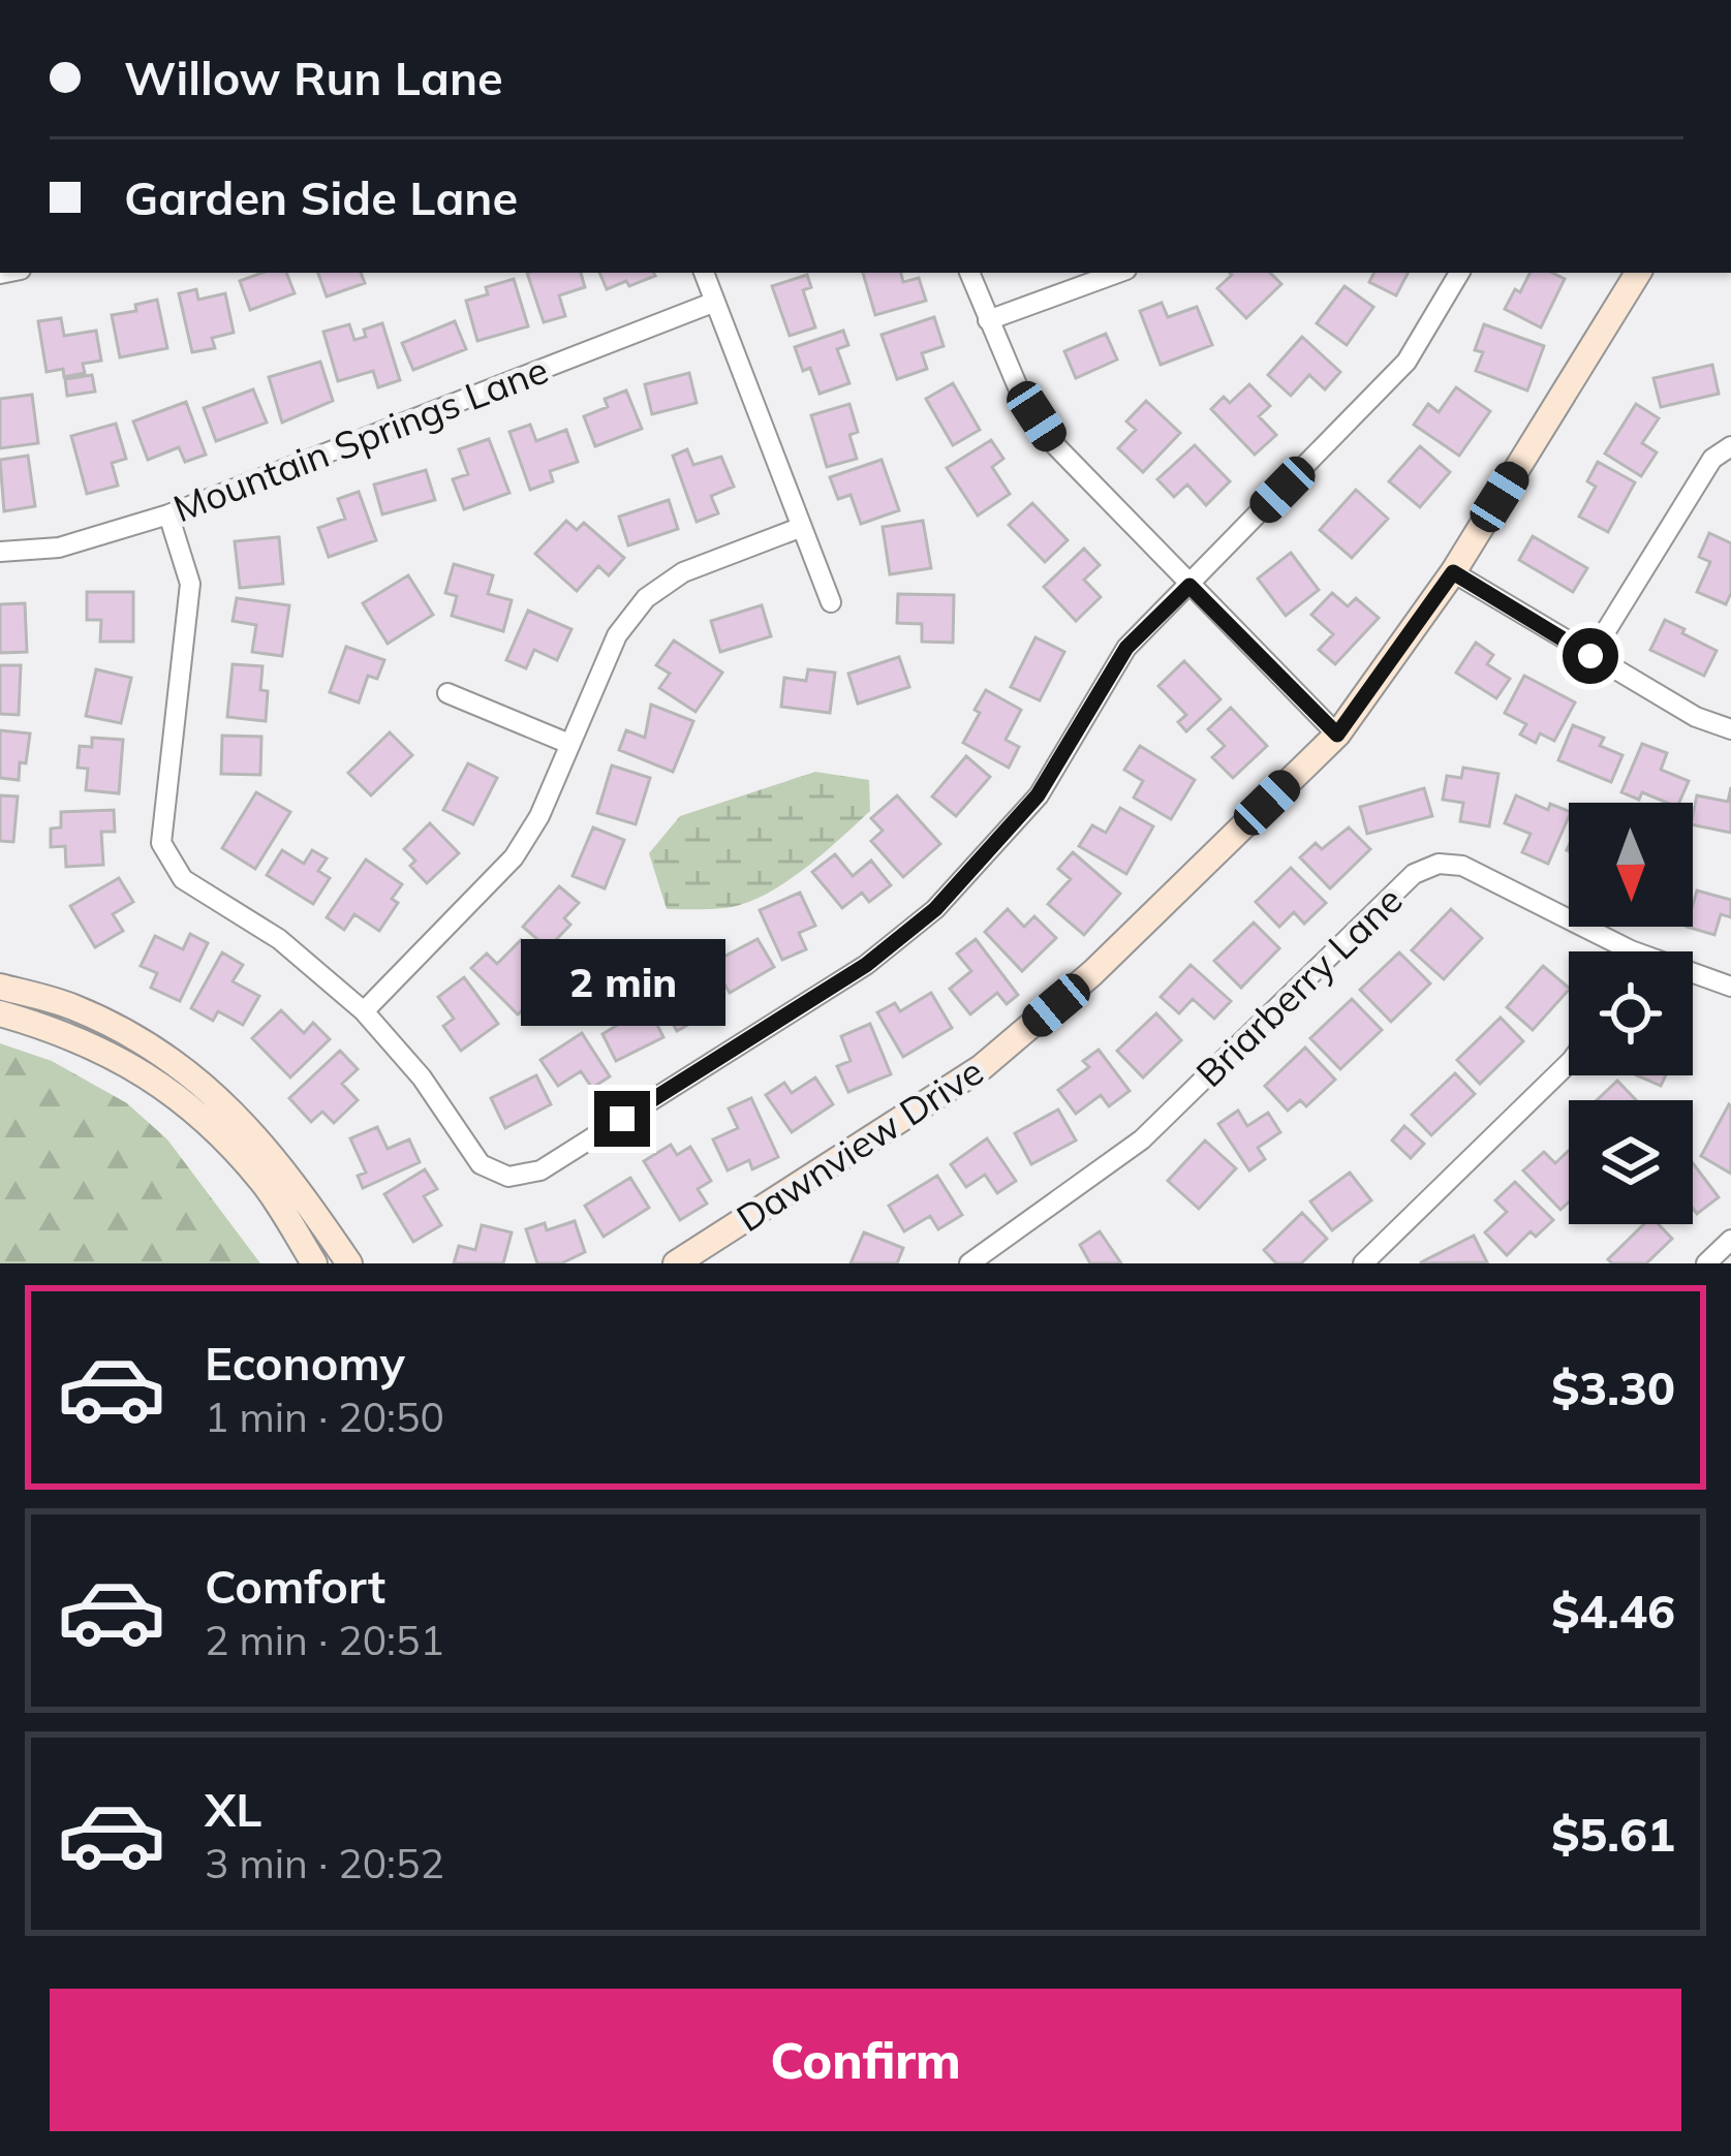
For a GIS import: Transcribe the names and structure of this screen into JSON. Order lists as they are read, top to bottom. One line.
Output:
{"streets":{"street":["Mountain Springs Lane","Briarberry Lane","Dawnview Drive"]},"north":"bottom","page":{"banner":["Willow Run Lane","Garden Side Lane"],"bubble":"2 min","list":[{"name":"Economy","note":"1 min · 20:50","value":"$3.30"},{"name":"Comfort","note":"2 min · 20:51","value":"$4.46"},{"name":"XL","note":"3 min · 20:52","value":"$5.61"}],"buttons":"Confirm"}}
